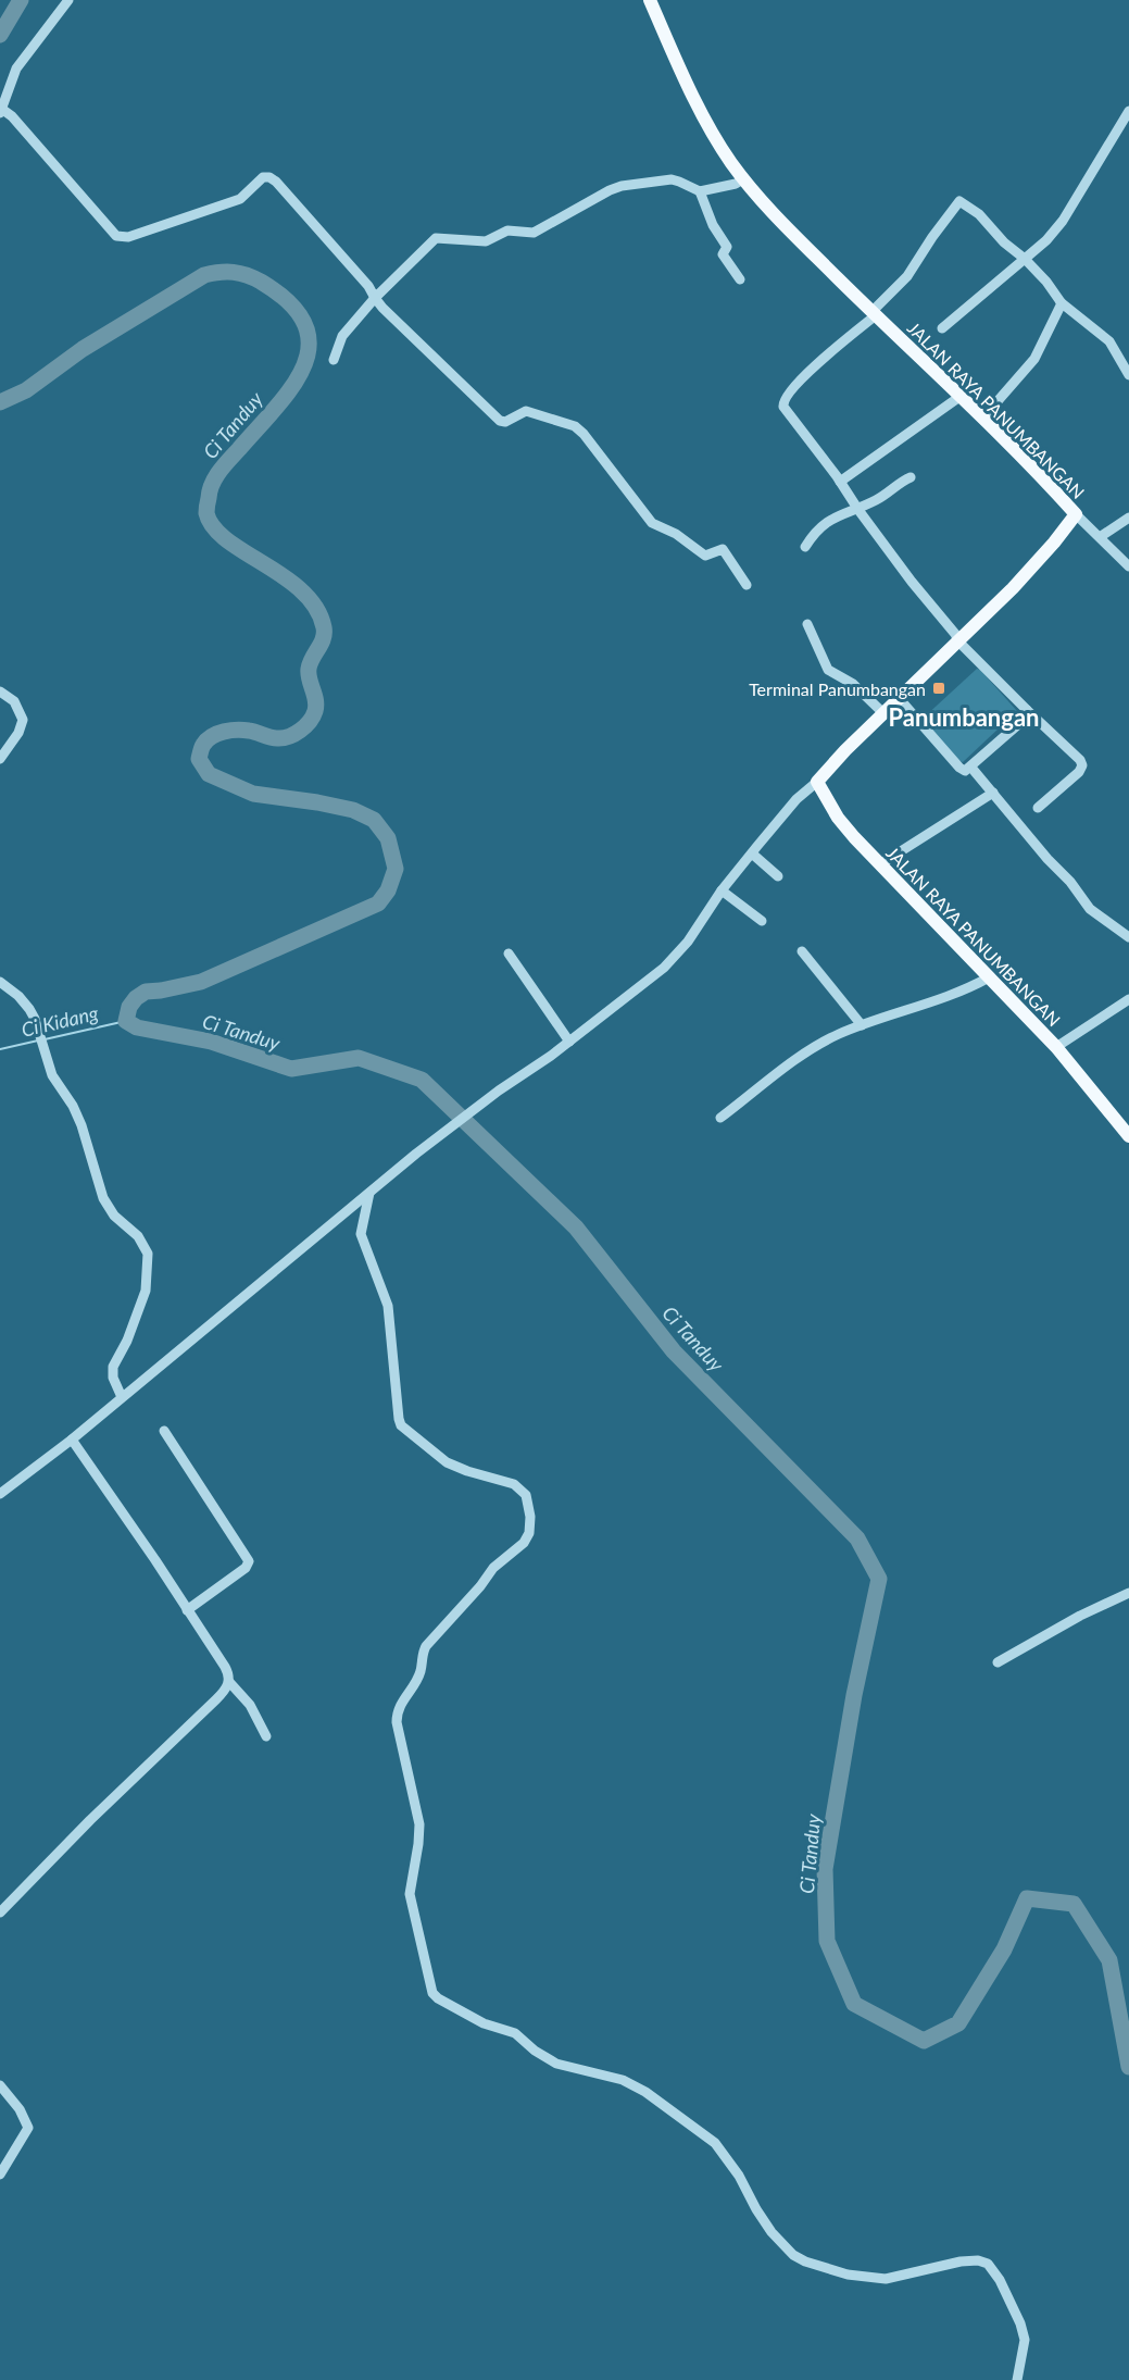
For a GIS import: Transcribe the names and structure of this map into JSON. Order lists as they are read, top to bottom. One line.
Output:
{"streets":{"main road":["JALAN RAYA PANUMBANGAN"]},"districts":["Panumbangan"],"water":["Ci Tanduy","Ci Kidang"],"places":{"transit":["Terminal Panumbangan"]}}
